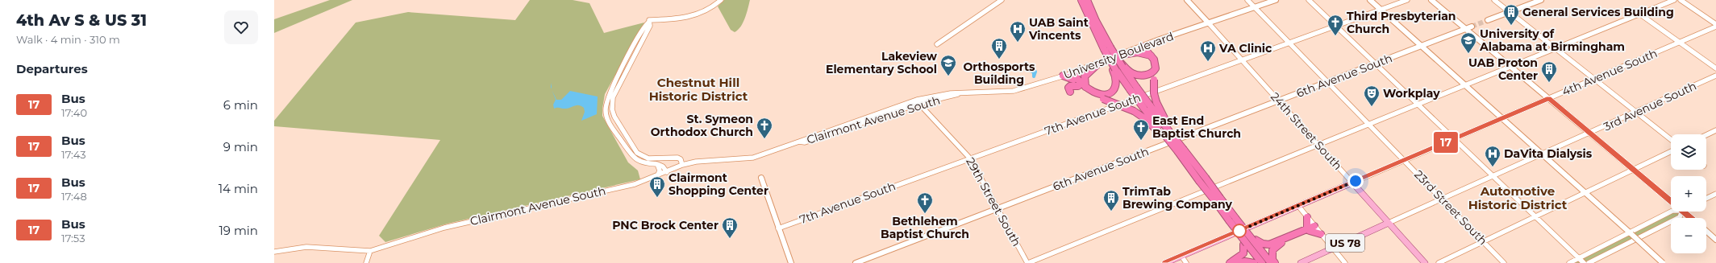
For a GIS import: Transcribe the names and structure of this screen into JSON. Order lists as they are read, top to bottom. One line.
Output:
{"streets":{"main road":["University Boulevard","4th Avenue South","6th Avenue South","3rd Avenue South","24th Street South","US 78"],"street":["7th Avenue South","Clairmont Avenue South","29th Street South","23rd Street South"]},"crossings":[["University Boulevard","Clairmont Avenue South"],["University Boulevard","24th Street South"],["University Boulevard","23rd Street South"],["4th Avenue South","24th Street South"],["4th Avenue South","23rd Street South"],["6th Avenue South","24th Street South"],["6th Avenue South","29th Street South"],["6th Avenue South","23rd Street South"],["3rd Avenue South","24th Street South"],["3rd Avenue South","23rd Street South"],["7th Avenue South","24th Street South"],["7th Avenue South","29th Street South"],["7th Avenue South","23rd Street South"],["Clairmont Avenue South","29th Street South"]],"districts":["Chestnut Hill Historic District","Automotive Historic District"],"places":{"building":["General Services Building","Orthosports Building","UAB Proton Center","Clairmont Shopping Center","TrimTab Brewing Company","PNC Brock Center"],"church":["Third Presbyterian Church","St. Symeon Orthodox Church","East End Baptist Church","Bethlehem Baptist Church"],"hospital":["UAB Saint Vincents","VA Clinic","DaVita Dialysis"],"school or university":["University of Alabama at Birmingham","Lakeview Elementary School"],"theatre":["Workplay"]},"lines":["bus line 17"],"page":{"heading":[["4th Av S & US 31","Walk · 4 min · 310 m"],"Departures"],"on_map":"17","list":[{"mark":"17","name":"Bus","note":"17:40","value":"6 min"},{"mark":"17","name":"Bus","note":"17:43","value":"9 min"},{"mark":"17","name":"Bus","note":"17:48","value":"14 min"},{"mark":"17","name":"Bus","note":"17:53","value":"19 min"}],"map_buttons":["+","−"]}}
